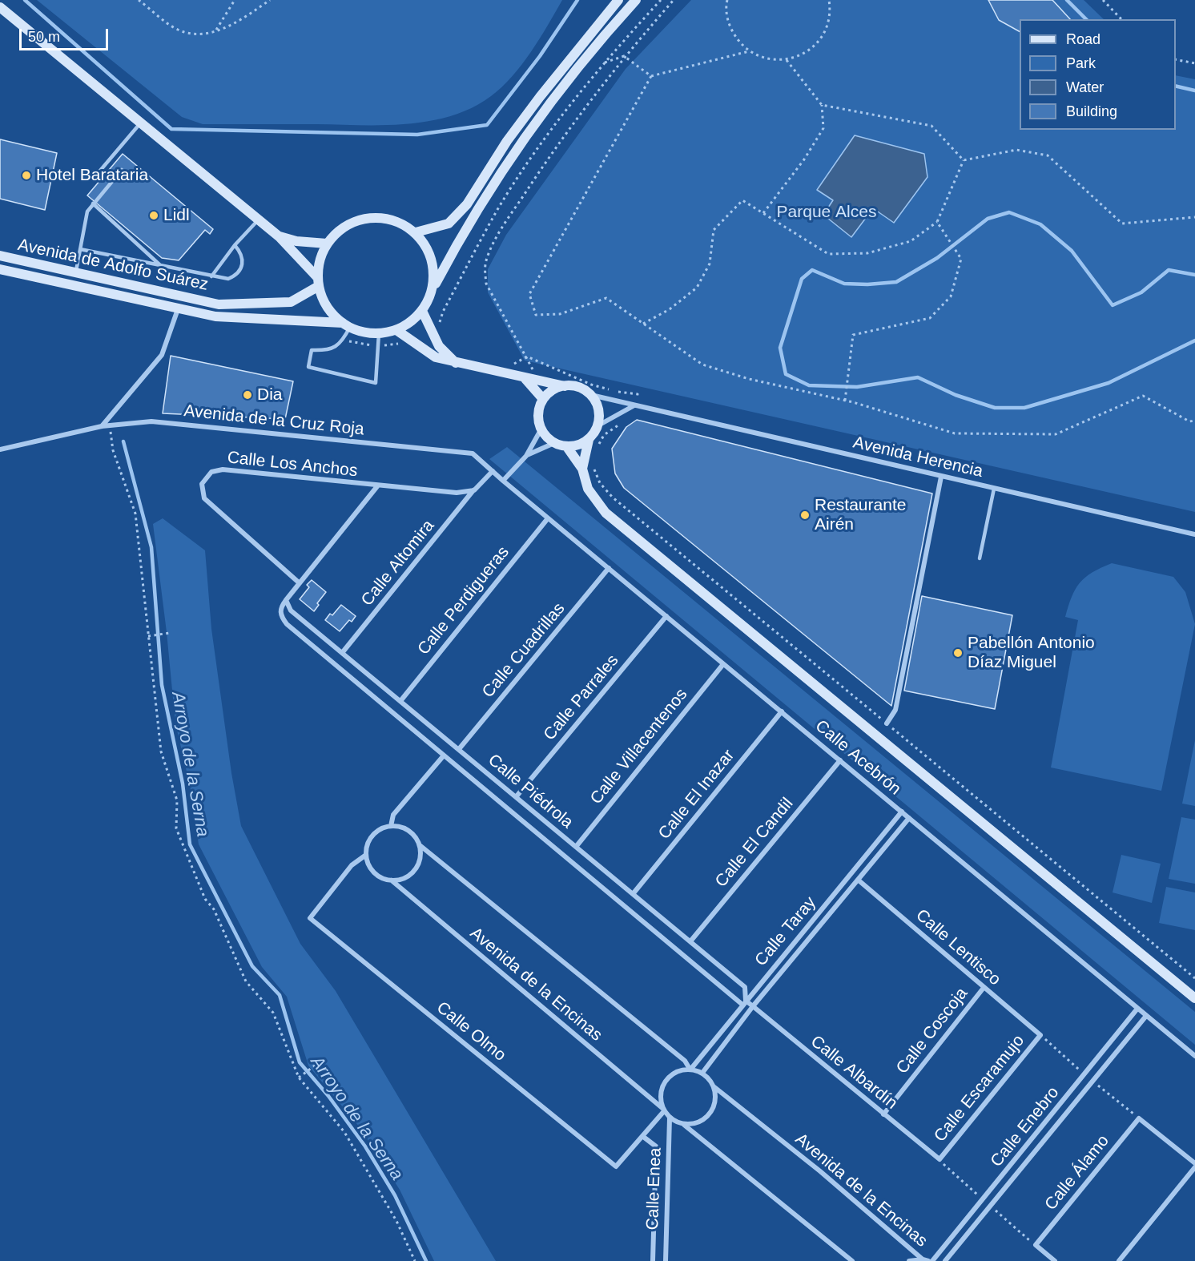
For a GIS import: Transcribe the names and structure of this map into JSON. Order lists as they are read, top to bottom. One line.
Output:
{"streets":{"main road":["Avenida de Adolfo Suárez"],"street":["Avenida de la Cruz Roja","Avenida Herencia","Calle Los Anchos","Calle Altomira","Calle Perdigueras","Calle Cuadrillas","Calle Parrales","Calle Villacentenos","Calle Acebrón","Calle Piédrola","Calle El Inazar","Calle El Candil","Calle Taray","Calle Lentisco","Avenida de la Encinas","Calle Coscoja","Calle Olmo","Calle Albardín","Calle Escaramujo","Calle Enebro","Calle Álamo","Calle Enea"]},"crossings":[["Avenida de la Cruz Roja","Calle Acebrón"],["Calle Los Anchos","Calle Altomira"],["Calle Altomira","Calle Piédrola"],["Calle Perdigueras","Calle Acebrón"],["Calle Perdigueras","Calle Piédrola"],["Calle Cuadrillas","Calle Acebrón"],["Calle Cuadrillas","Calle Piédrola"],["Calle Parrales","Calle Acebrón"],["Calle Parrales","Calle Piédrola"],["Calle Villacentenos","Calle Acebrón"],["Calle Villacentenos","Calle Piédrola"],["Calle Acebrón","Calle El Inazar"],["Calle Acebrón","Calle El Candil"],["Calle Acebrón","Calle Taray"],["Calle Acebrón","Calle Enebro"],["Calle Piédrola","Calle El Inazar"],["Calle Piédrola","Calle El Candil"],["Calle Piédrola","Calle Taray"],["Calle Piédrola","Calle Albardín"],["Calle Taray","Calle Lentisco"],["Calle Taray","Avenida de la Encinas"],["Calle Taray","Calle Albardín"],["Calle Taray","Calle Enea"],["Calle Lentisco","Calle Coscoja"],["Calle Lentisco","Calle Escaramujo"],["Avenida de la Encinas","Calle Olmo"],["Avenida de la Encinas","Calle Enea"],["Calle Coscoja","Calle Albardín"],["Calle Albardín","Calle Escaramujo"]],"water":["Arroyo de la Serna"],"parks":["Parque Alces"],"places":["Hotel Barataria","Lidl","Dia","Restaurante Airén","Pabellón Antonio Díaz Miguel"],"legend":["Road","Park","Water","Building"],"scale_bar":"50 m"}
